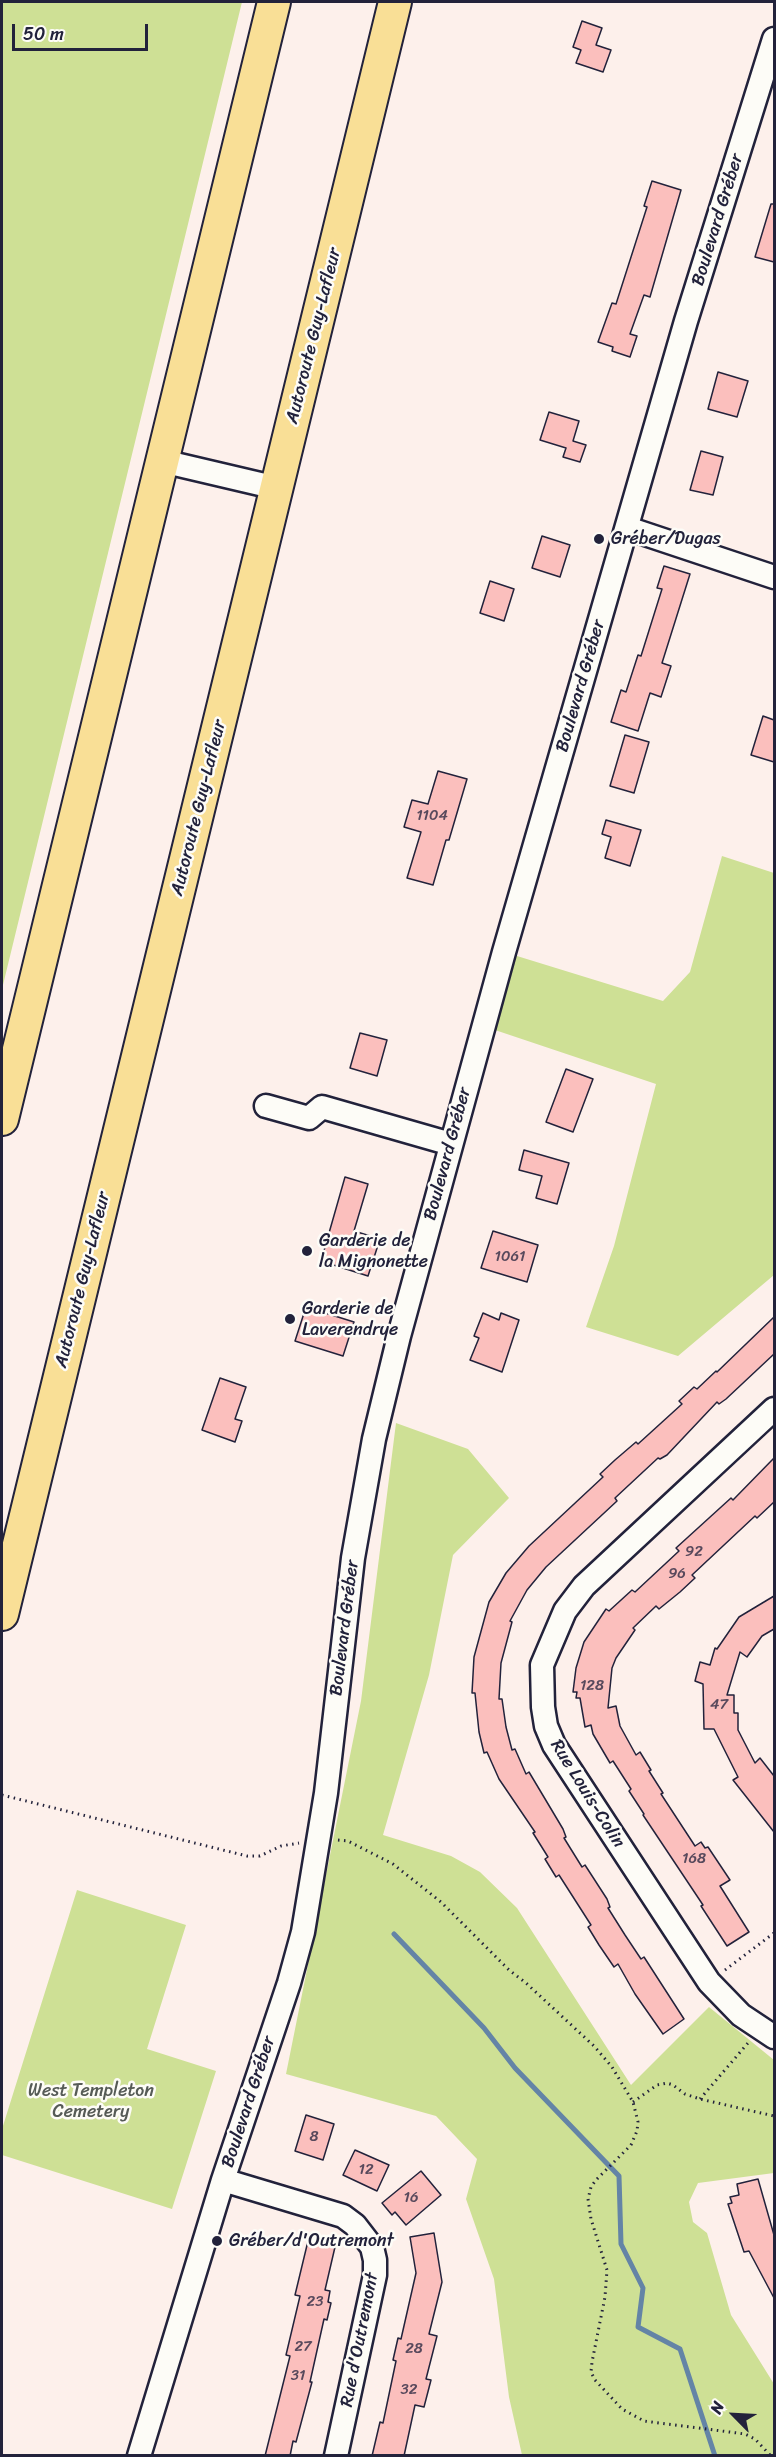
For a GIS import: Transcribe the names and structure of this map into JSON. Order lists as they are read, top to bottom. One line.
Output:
{"streets":{"highway":["Autoroute Guy-Lafleur"],"street":["Boulevard Gréber","Rue Louis-Colin","Rue d'Outremont"]},"crossings":[["Boulevard Gréber","Rue d'Outremont"]],"parks":["West Templeton Cemetery"],"places":["Gréber/Dugas","Garderie de la Mignonette","Garderie de Laverendrye","Gréber/d'Outremont"],"house_numbers":["1104","1061","92","96","128","47","168","8","12","16","23","27","28","31","32"],"scale_bar":"50 m","north":"top left"}
